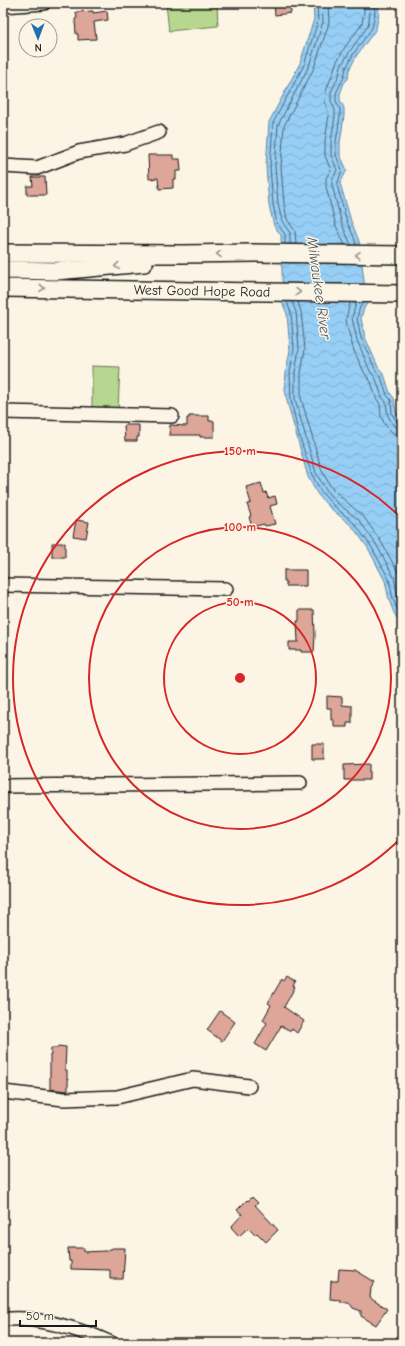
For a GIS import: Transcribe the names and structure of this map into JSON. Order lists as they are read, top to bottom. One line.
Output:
{"streets":{"main road":["West Good Hope Road"]},"water":["Milwaukee River"],"scale_bar":"50 m","north":"bottom","rings":["150 m","100 m","50 m"]}
